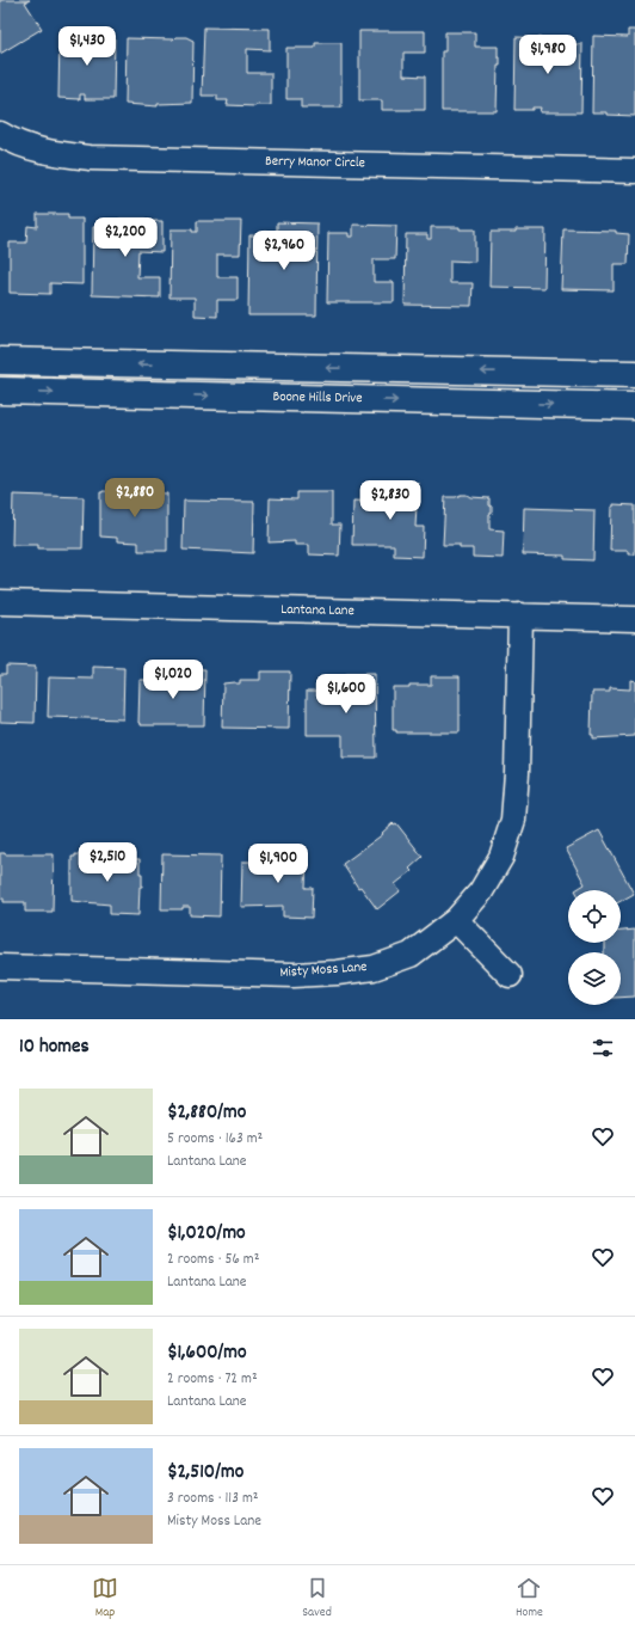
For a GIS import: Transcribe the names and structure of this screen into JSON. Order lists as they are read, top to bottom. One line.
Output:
{"streets":{"street":["Berry Manor Circle","Boone Hills Drive","Lantana Lane","Misty Moss Lane"]},"crossings":[["Lantana Lane","Misty Moss Lane"]],"page":{"price":["$1,430","$1,980","$2,200","$2,960","$2,880","$2,830","$1,020","$1,600","$2,510","$1,900"],"heading":"10 homes","list":[{"name":"$2,880/mo","note":"5 rooms · 163 m² · Lantana Lane"},{"name":"$1,020/mo","note":"2 rooms · 56 m² · Lantana Lane"},{"name":"$1,600/mo","note":"2 rooms · 72 m² · Lantana Lane"},{"name":"$2,510/mo","note":"3 rooms · 113 m² · Misty Moss Lane"}],"tabs":["Map","Saved","Home"]}}
